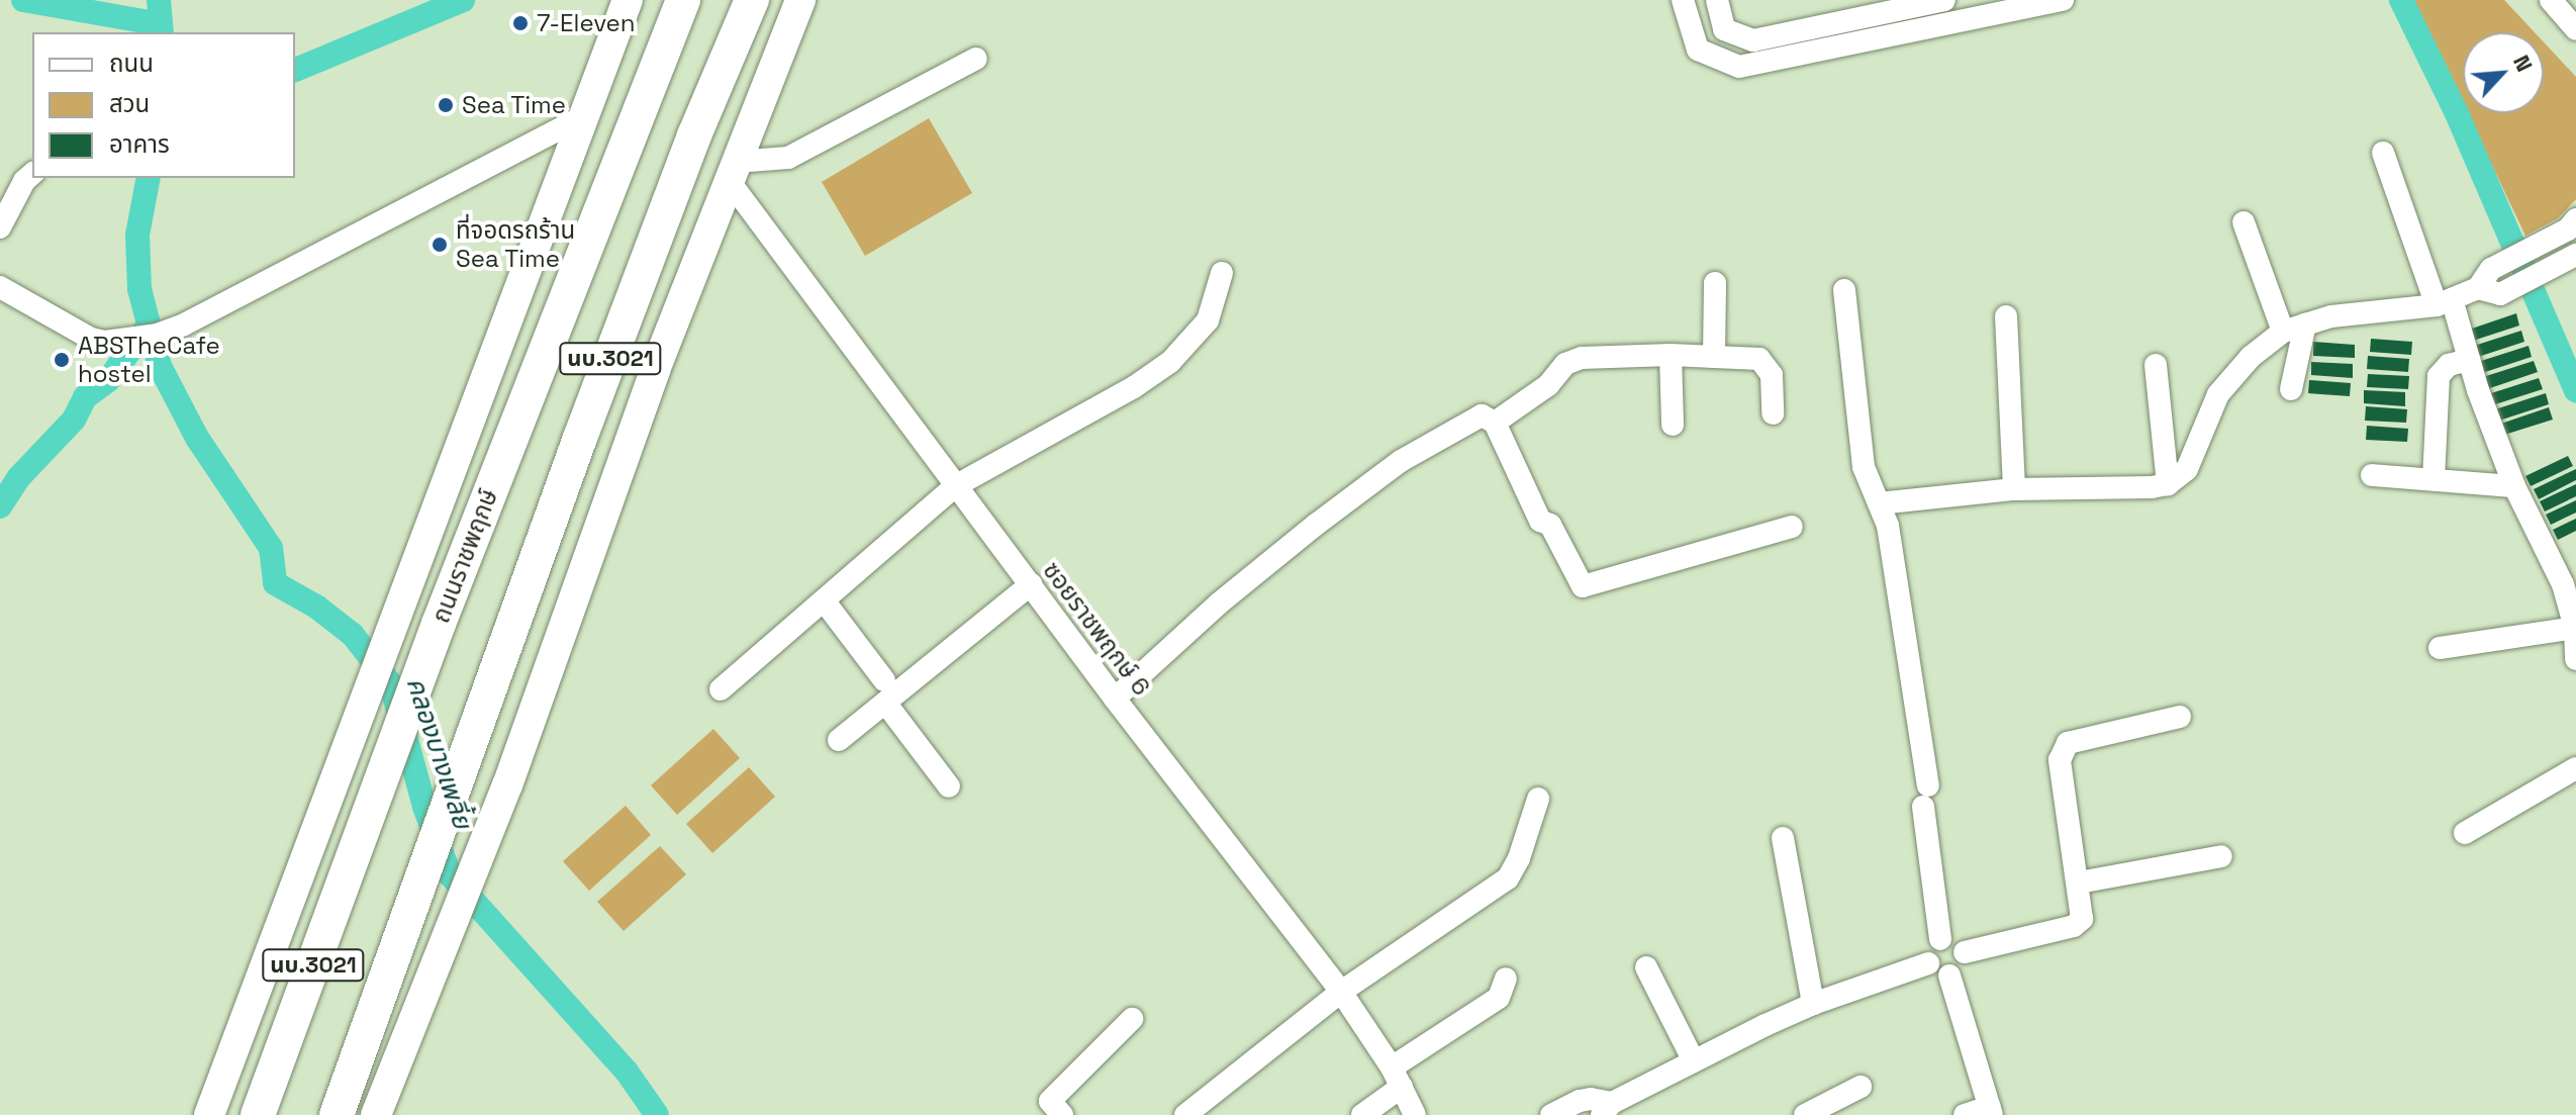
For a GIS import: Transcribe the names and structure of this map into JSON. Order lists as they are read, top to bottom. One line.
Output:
{"streets":{"main road":["นบ.3021","ถนนราชพฤกษ์"],"street":["ซอยราชพฤกษ์ 6"]},"crossings":[["นบ.3021","ซอยราชพฤกษ์ 6"]],"water":["คลองบางเพลี้ย"],"places":["7-Eleven","Sea Time","ที่จอดรถร้าน Sea Time","ABSTheCafe hostel"],"legend":["ถนน","สวน","อาคาร"],"north":"top right"}
